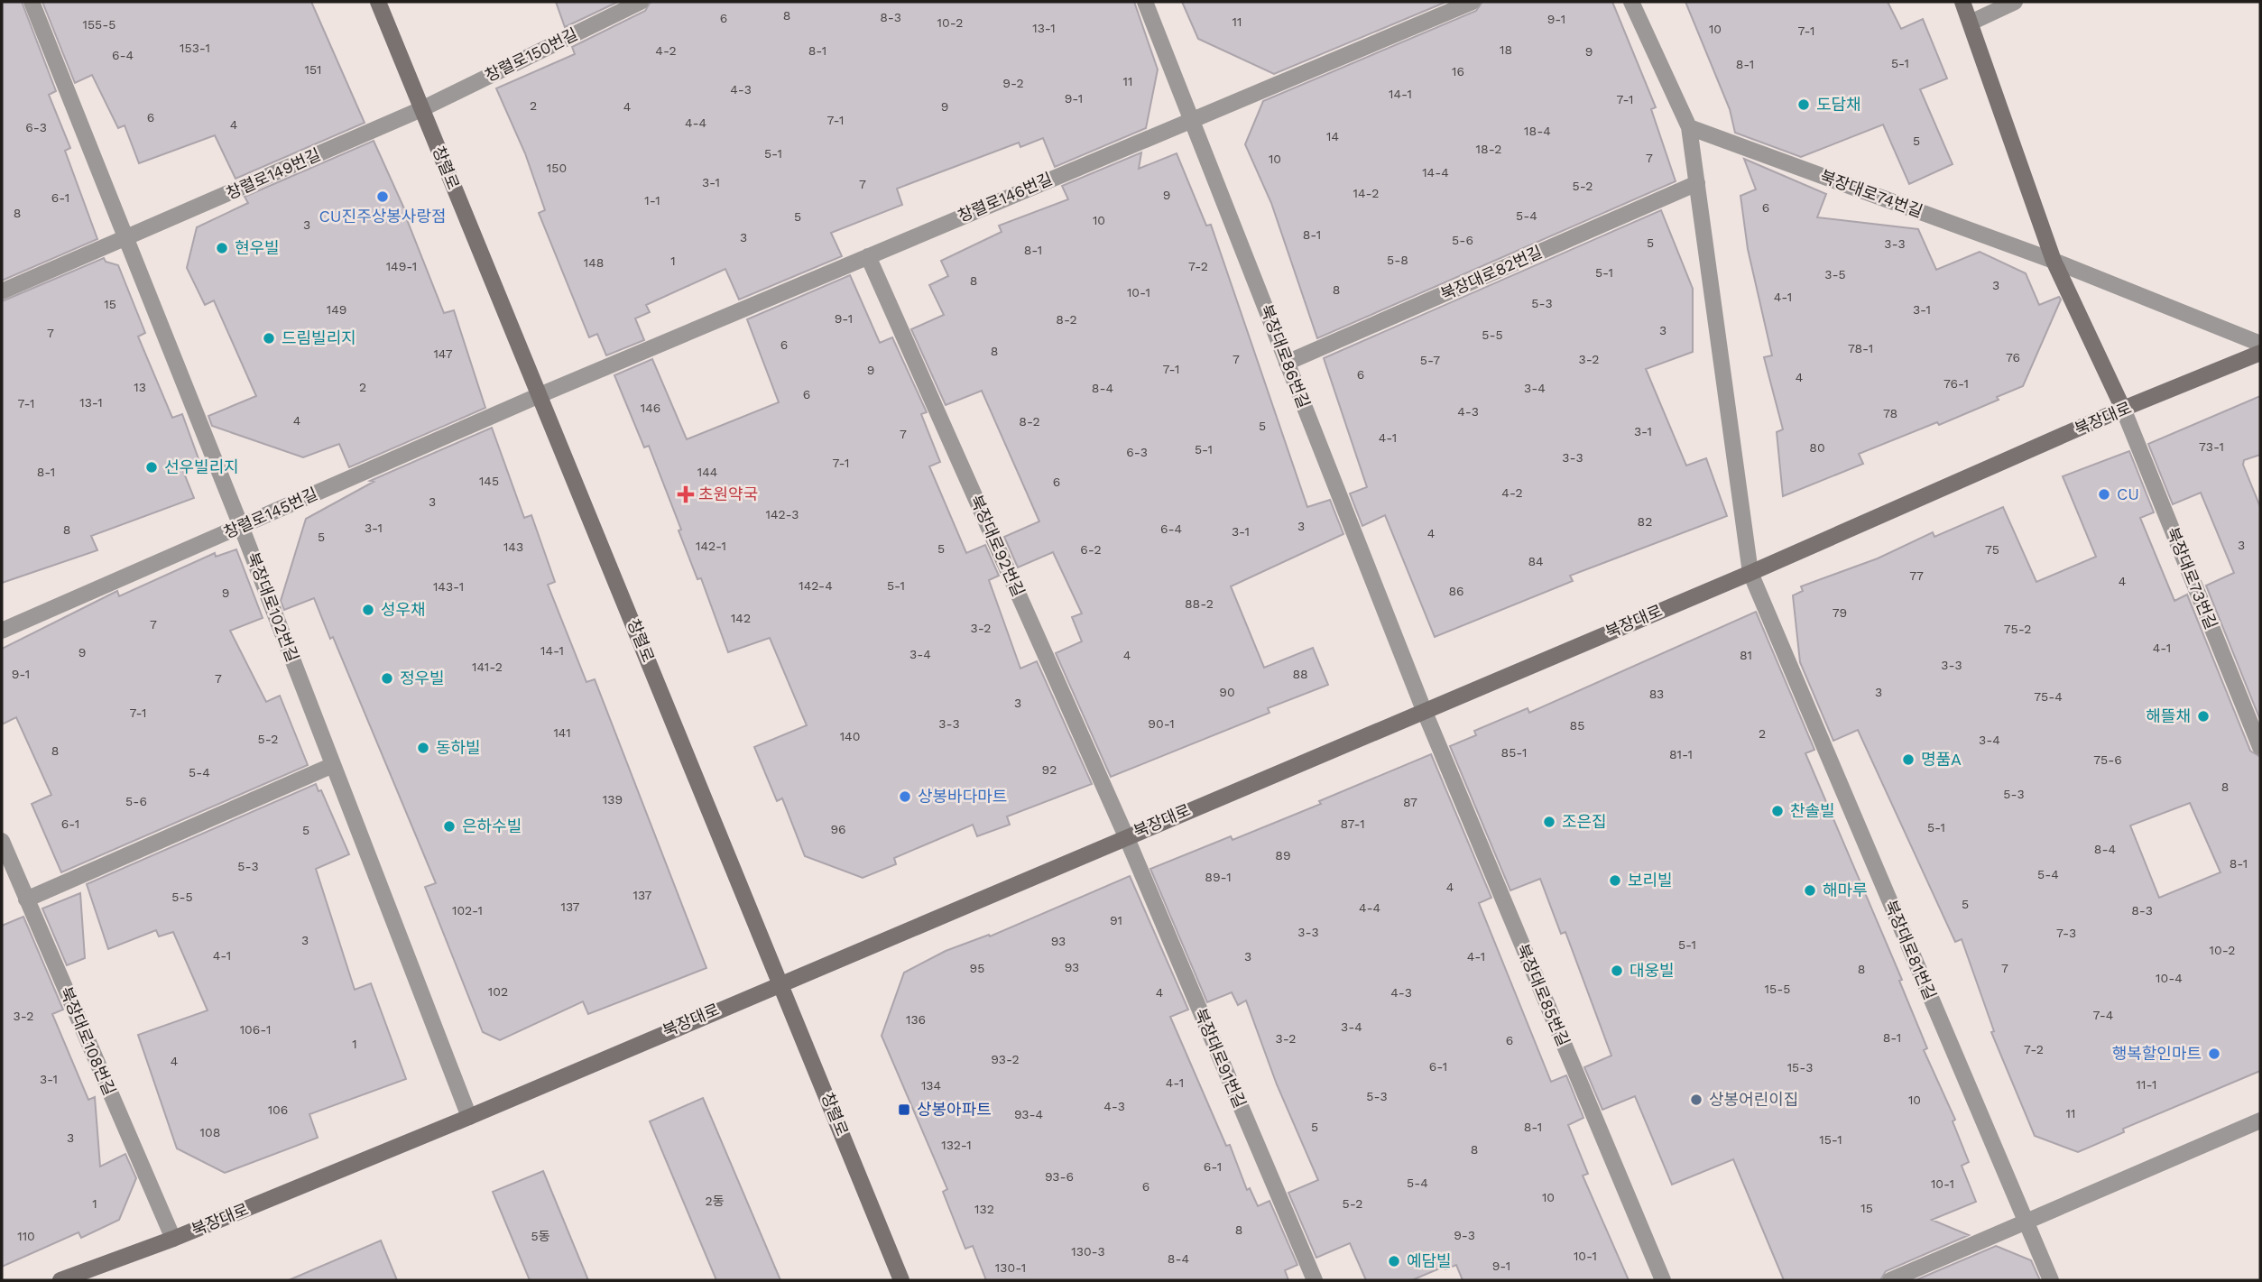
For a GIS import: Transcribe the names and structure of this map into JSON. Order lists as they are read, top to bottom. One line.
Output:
{"streets":{"street":["창렬로150번길","창렬로","창렬로149번길","북장대로74번길","창렬로146번길","북장대로82번길","북장대로86번길","북장대로","창렬로145번길","북장대로92번길","북장대로73번길","북장대로102번길","북장대로81번길","북장대로85번길","북장대로108번길","북장대로91번길"]},"crossings":[["창렬로150번길","창렬로"],["창렬로150번길","창렬로149번길"],["창렬로","창렬로149번길"],["창렬로","창렬로146번길"],["창렬로","북장대로"],["창렬로","창렬로145번길"],["창렬로149번길","북장대로102번길"],["창렬로146번길","북장대로86번길"],["창렬로146번길","창렬로145번길"],["창렬로146번길","북장대로92번길"],["북장대로82번길","북장대로86번길"],["북장대로86번길","북장대로"],["북장대로86번길","북장대로85번길"],["북장대로","북장대로92번길"],["북장대로","북장대로73번길"],["북장대로","북장대로102번길"],["북장대로","북장대로81번길"],["북장대로","북장대로85번길"],["북장대로","북장대로108번길"],["북장대로","북장대로91번길"],["창렬로145번길","북장대로102번길"],["북장대로92번길","북장대로91번길"]],"places":{"other":["도담채","CU진주상봉사랑점","현우빌","드림빌리지","선우빌리지","CU","성우채","정우빌","해뜰채","동하빌","명품A","상봉바다마트","찬솔빌","조은집","은하수빌","보리빌","해마루","대웅빌","행복할인마트","상봉어린이집","예담빌"],"health":["초원약국"],"transit":["상봉아파트"]},"house_numbers":["8","8-3","6","9-1","11","10-2","155-5","13-1","10","7-1","153-1","18","4-2","8-1","9","6-4","5-1","8-1","151","16","11","9-2","4-3","14-1","9-1","7-1","2","4","9","6","7-1","4-4","4","6-3","18-4","14","5","18-2","5-1","7","10","150","14-4","3-1","7","5-2","14-2","9","6-1","1-1","6","8","5-4","5","10","3","8-1","3","5-6","5","3-3","8-1","5-8","1","148","149-1","7-2","5-1","3-5","8","3","8","10-1","4-1","5-3","15","149","3-1","9-1","8-2","3","7","5-5","6","78-1","8","147","76","7","3-2","5-7","7-1","9","6","4","76-1","13","2","8-4","3-4","6","13-1","7-1","146","4-3","78","4","8-2","5","3-1","7","4-1","73-1","80","5-1","6-3","3-3","7-1","8-1","144","145","6","4-2","3","142-3","82","3","3-1","6-4","8","3-1","4","5","3","142-1","143","5","6-2","75","84","77","4","142-4","5-1","143-1","86","9","88-2","79","142","7","3-2","75-2","4-1","14-1","9","3-4","4","81","3-3","141-2","9-1","88","7","90","3","83","75-4","3","7-1","3-3","90-1","85","141","2","140","5-2","3-4","8","85-1","81-1","75-6","92","5-4","8","5-3","139","5-6","87","6-1","87-1","5-1","96","5","8-4","89","8-1","5-3","5-4","89-1","4","137","5-5","5","137","4-4","102-1","8-3","91","3-3","7-3","3","93","5-1","10-2","4-1","3","4-1","93","95","7","8","10-4","15-5","102","4","4-3","7-4","3-2","136","3-4","106-1","8-1","3-2","6","1","7-2","93-2","4","6-1","15-3","3-1","4-1","11-1","134","5-3","10","4-3","106","11","93-4","5","8-1","108","3","15-1","132-1","8","6-1","93-6","5-4","10-1","6","10","2동","1","5-2","15","132","8","9-3","110","5동","130-3","10-1","8-4","9-1","130-1"]}
